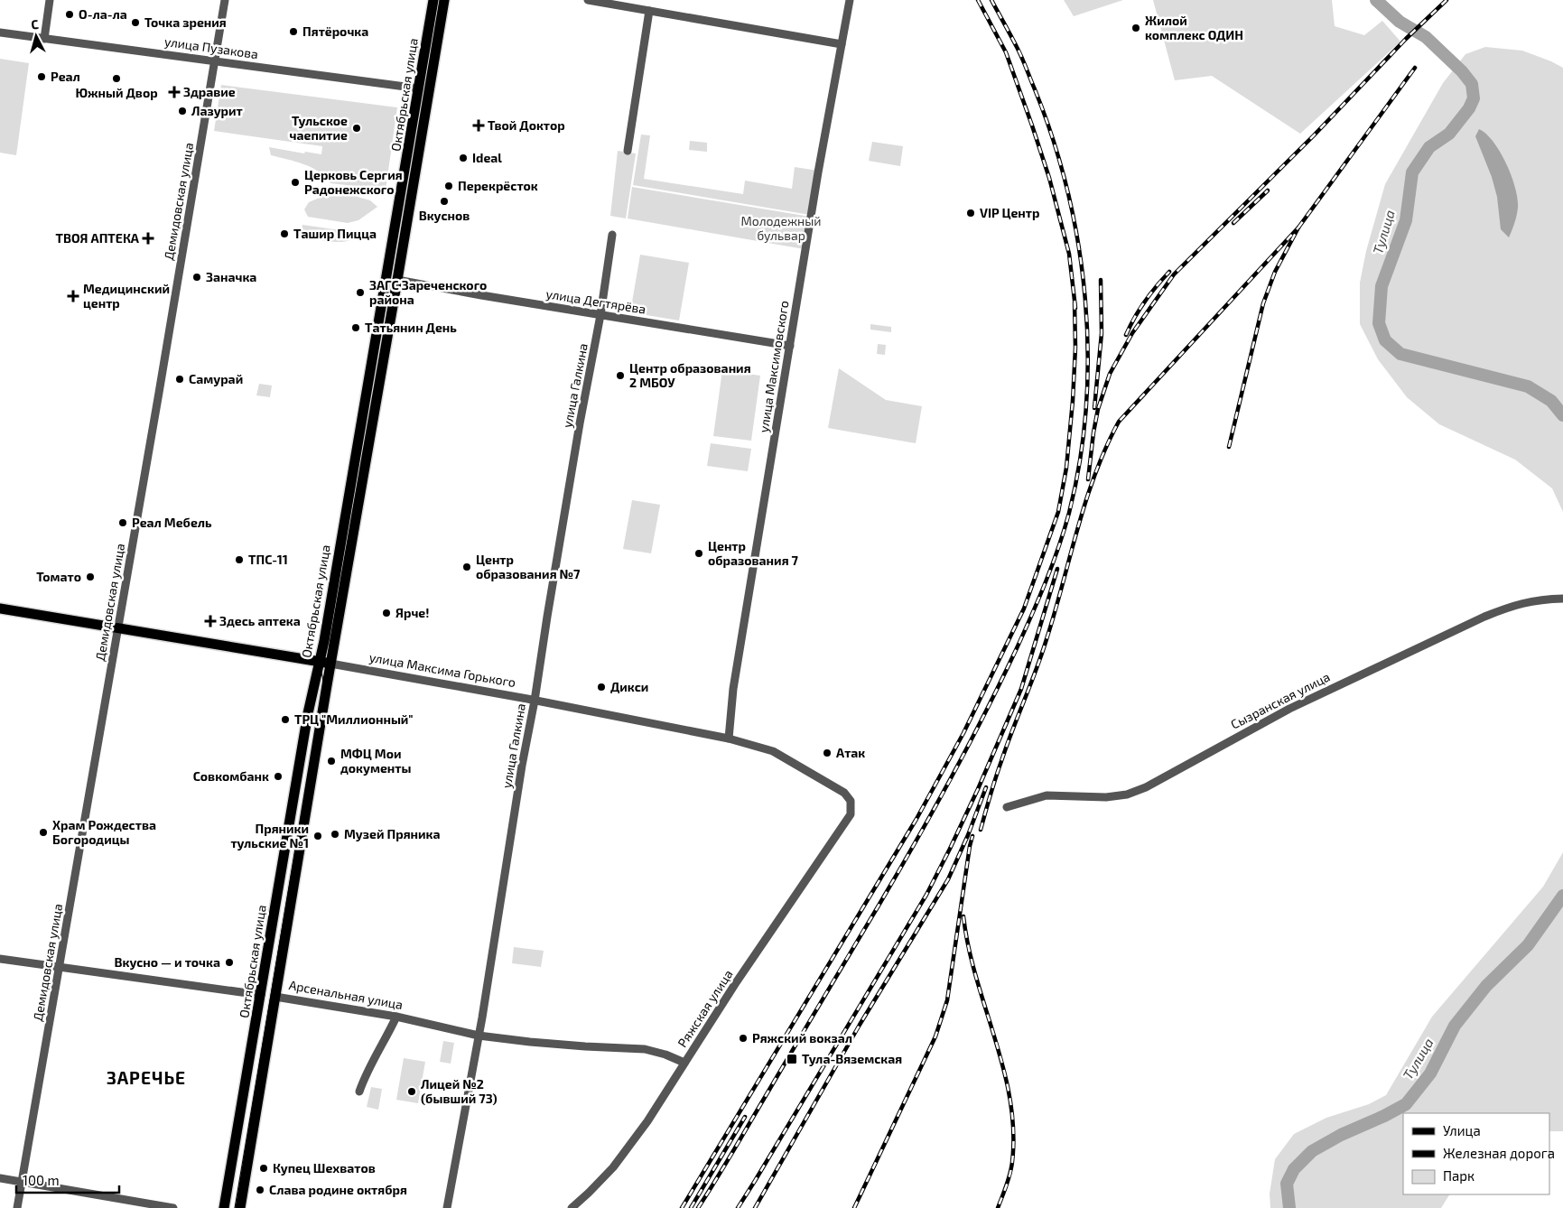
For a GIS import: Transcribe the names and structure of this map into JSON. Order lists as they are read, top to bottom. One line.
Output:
{"streets":{"main road":["Октябрьская улица","улица Максима Горького","Арсенальная улица"],"street":["улица Пузакова","Демидовская улица","улица Дегтярёва","улица Максимовского","улица Галкина","Сызранская улица","Ряжская улица"]},"crossings":[["улица Пузакова","Октябрьская улица"],["улица Пузакова","Демидовская улица"],["Октябрьская улица","улица Дегтярёва"],["Октябрьская улица","улица Максима Горького"],["Октябрьская улица","Арсенальная улица"],["Демидовская улица","улица Максима Горького"],["Демидовская улица","Арсенальная улица"],["улица Дегтярёва","улица Максимовского"],["улица Дегтярёва","улица Галкина"],["улица Максимовского","улица Максима Горького"],["улица Галкина","улица Максима Горького"],["улица Галкина","Арсенальная улица"],["улица Максима Горького","Ряжская улица"],["Арсенальная улица","Ряжская улица"]],"districts":["ЗАРЕЧЬЕ"],"water":["Тулица"],"parks":["Молодежный бульвар"],"places":{"other":["О-ла-ла","Точка зрения","Жилой комплекс ОДИН","Пятёрочка","Реал","Южный Двор","Лазурит","Тульское чаепитие","Ideal","Церковь Сергия Радонежского","Перекрёсток","Вкуснов","VIP Центр","Ташир Пицца","Заначка","ЗАГС Зареченского района","Татьянин День","Центр образования 2 МБОУ","Самурай","Реал Мебель","Центр образования 7","ТПС-11","Центр образования №7","Томато","Ярче!","Дикси","ТРЦ \"Миллионный\"","Атак","МФЦ Мои документы","Совкомбанк","Храм Рождества Богородицы","Музей Пряника","Пряники тульские №1","Вкусно — и точка","Ряжский вокзал","Лицей №2 (бывший 73)","Купец Шехватов","Слава родине октября"],"health":["Здравие","Твой Доктор","ТВОЯ АПТЕКА","Медицинский центр","Здесь аптека"],"transit":["Тула-Вяземская"]},"legend":["Улица","Железная дорога","Парк"],"scale_bar":"100 m","north":"top"}
